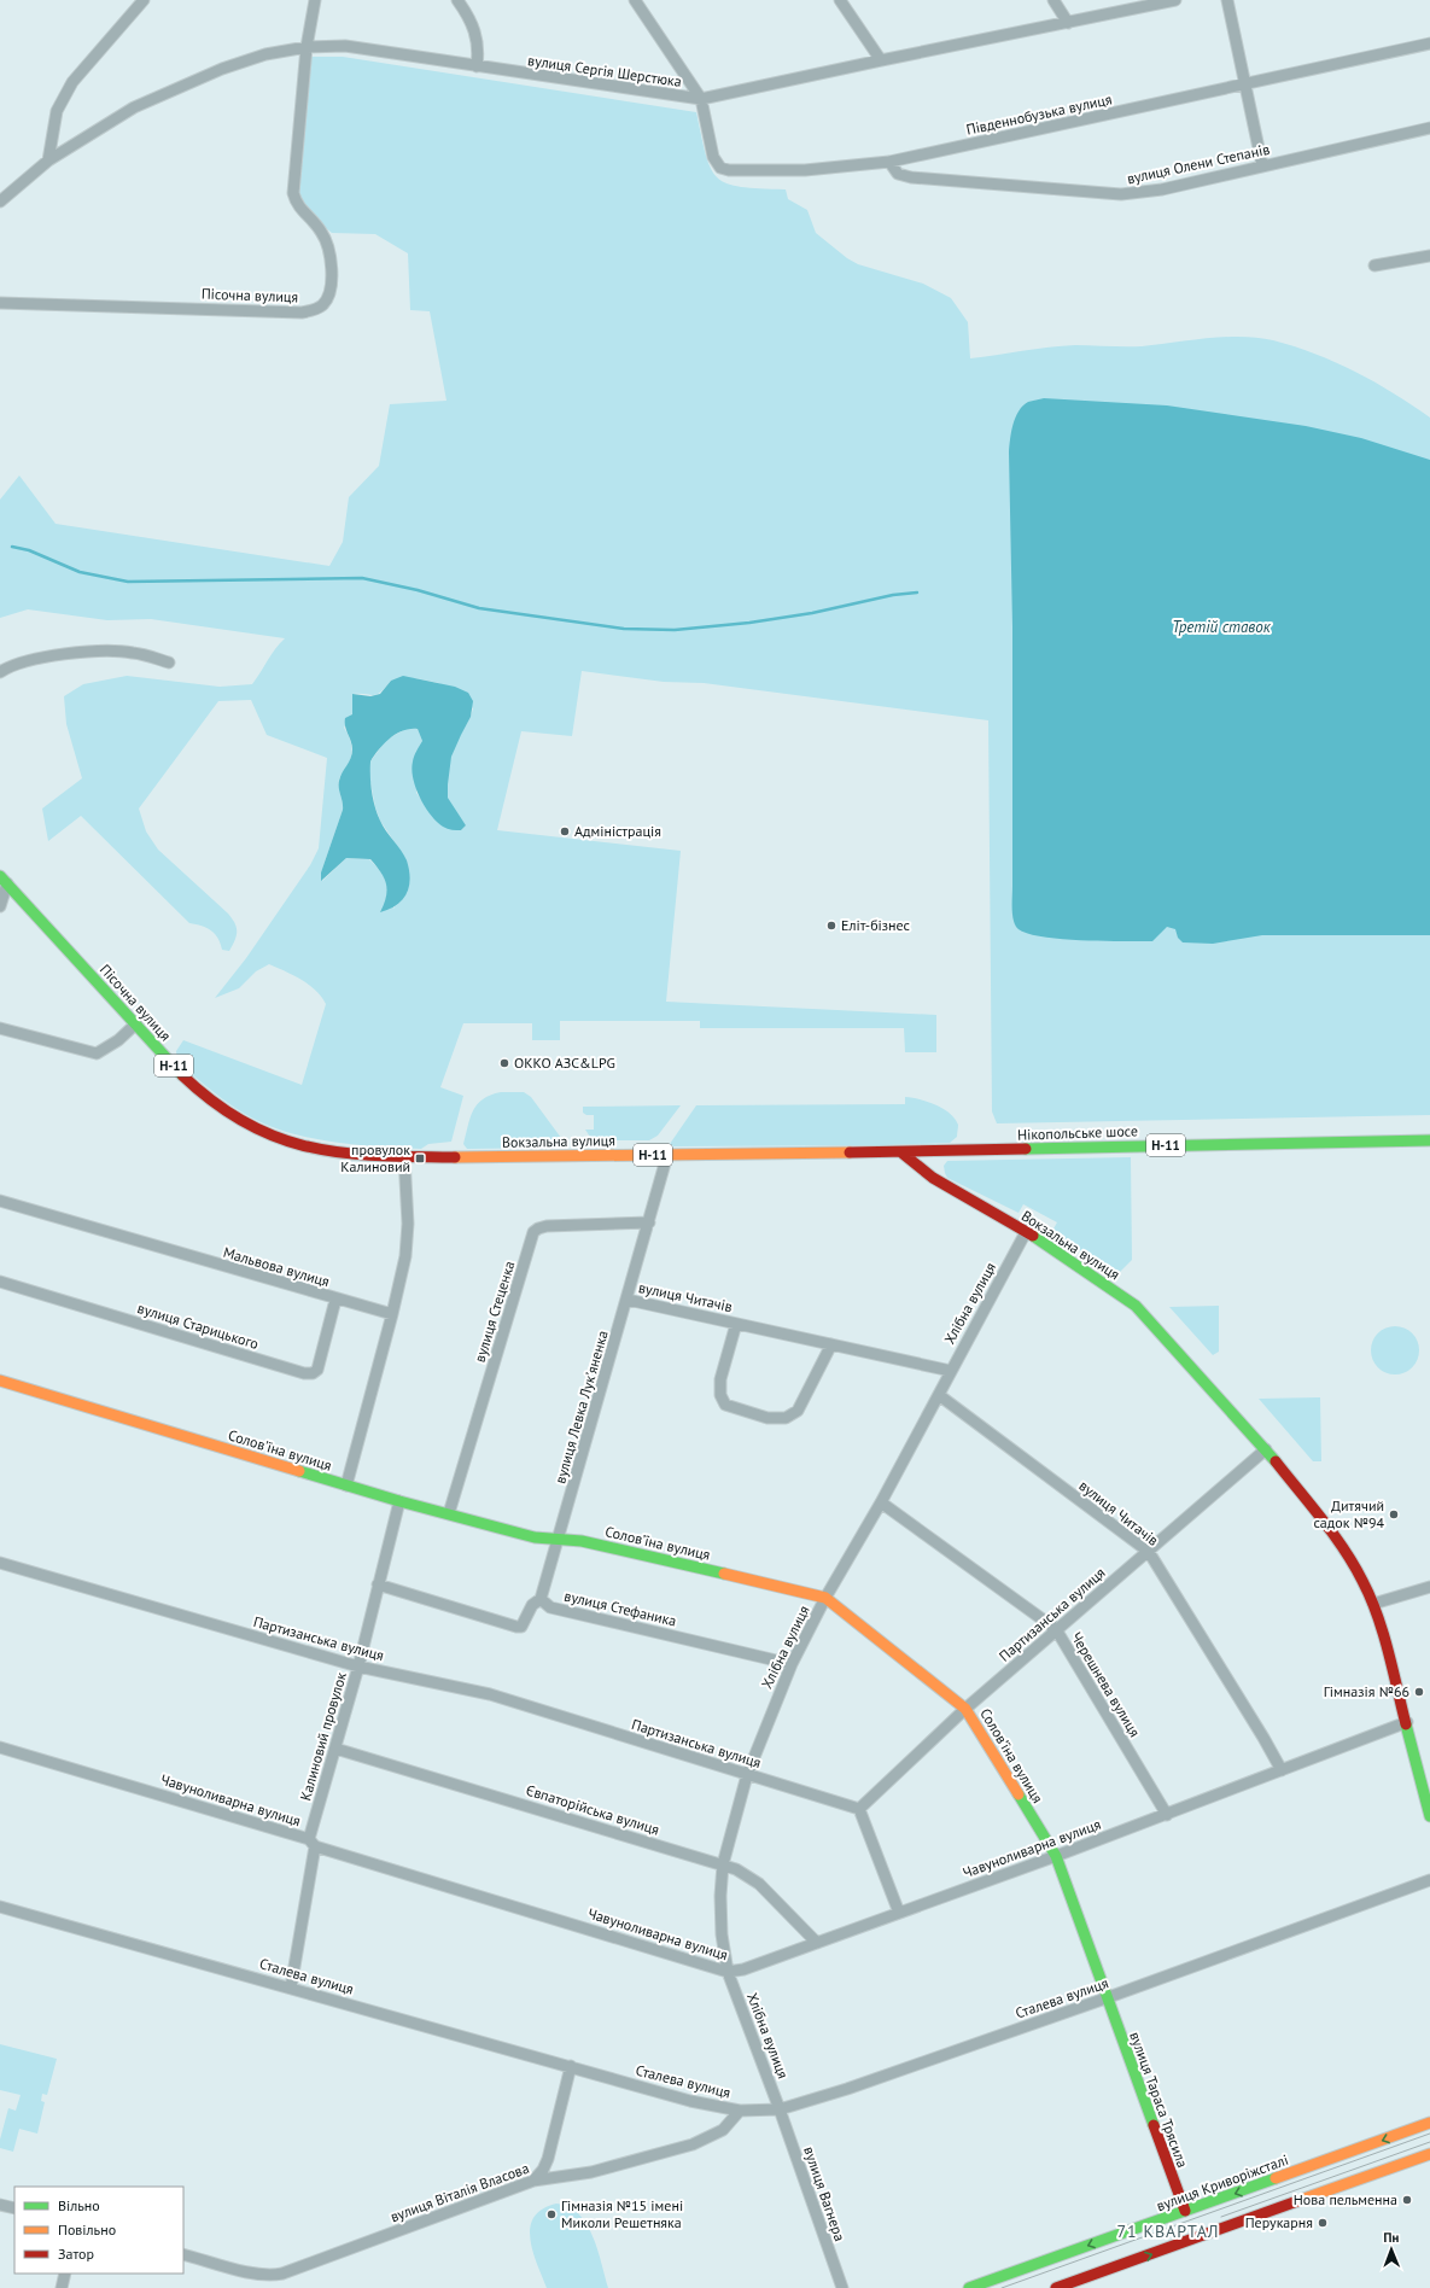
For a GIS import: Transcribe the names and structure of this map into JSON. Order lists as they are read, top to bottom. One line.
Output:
{"streets":{"street":["вулиця Сергія Шерстюка","Південнобузька вулиця","вулиця Олени Степанів","Пісочна вулиця","Н-11","Нікопольське шосе","Вокзальна вулиця","Мальвова вулиця","вулиця Читачів","Хлібна вулиця","вулиця Стеценка","вулиця Старицького","вулиця Левка Лукʼяненка","Соловʼїна вулиця","вулиця Стефаника","Партизанська вулиця","Черешнева вулиця","Калиновий провулок","Чавуноливарна вулиця","Євпаторійська вулиця","Сталева вулиця","вулиця Тараса Трясила","вулиця Криворіжсталі","вулиця Віталія Власова","вулиця Вагнера"]},"crossings":[["вулиця Сергія Шерстюка","Південнобузька вулиця"],["вулиця Сергія Шерстюка","Пісочна вулиця"],["Південнобузька вулиця","вулиця Олени Степанів"],["Пісочна вулиця","Вокзальна вулиця"],["Нікопольське шосе","Вокзальна вулиця"],["Вокзальна вулиця","Хлібна вулиця"],["Вокзальна вулиця","вулиця Левка Лукʼяненка"],["Вокзальна вулиця","Партизанська вулиця"],["Вокзальна вулиця","Чавуноливарна вулиця"],["Мальвова вулиця","вулиця Старицького"],["вулиця Читачів","Хлібна вулиця"],["вулиця Читачів","вулиця Левка Лукʼяненка"],["вулиця Читачів","Партизанська вулиця"],["вулиця Читачів","Чавуноливарна вулиця"],["Хлібна вулиця","Соловʼїна вулиця"],["Хлібна вулиця","вулиця Стефаника"],["Хлібна вулиця","Партизанська вулиця"],["Хлібна вулиця","Черешнева вулиця"],["Хлібна вулиця","Чавуноливарна вулиця"],["Хлібна вулиця","Євпаторійська вулиця"],["Хлібна вулиця","Сталева вулиця"],["Хлібна вулиця","вулиця Вагнера"],["вулиця Стеценка","вулиця Левка Лукʼяненка"],["вулиця Стеценка","Соловʼїна вулиця"],["вулиця Левка Лукʼяненка","Соловʼїна вулиця"],["вулиця Левка Лукʼяненка","вулиця Стефаника"],["Соловʼїна вулиця","Партизанська вулиця"],["Соловʼїна вулиця","Калиновий провулок"],["Соловʼїна вулиця","Чавуноливарна вулиця"],["Соловʼїна вулиця","Сталева вулиця"],["Соловʼїна вулиця","вулиця Тараса Трясила"],["Партизанська вулиця","Черешнева вулиця"],["Партизанська вулиця","Калиновий провулок"],["Черешнева вулиця","Чавуноливарна вулиця"],["Калиновий провулок","Чавуноливарна вулиця"],["Калиновий провулок","Євпаторійська вулиця"],["Калиновий провулок","Сталева вулиця"],["Чавуноливарна вулиця","Євпаторійська вулиця"],["Сталева вулиця","вулиця Тараса Трясила"],["Сталева вулиця","вулиця Віталія Власова"],["Сталева вулиця","вулиця Вагнера"],["вулиця Тараса Трясила","вулиця Криворіжсталі"]],"districts":["71 КВАРТАЛ"],"water":["Третій ставок"],"places":{"other":["Адміністрація","Еліт-бізнес","ОККО АЗС&LPG","Дитячий садок №94","Гімназія №66","Нова пельменна","Гімназія №15 імені Миколи Решетняка","Перукарня"],"transit":["провулок Калиновий"]},"legend":["Вільно","Повільно","Затор"],"north":"top"}
